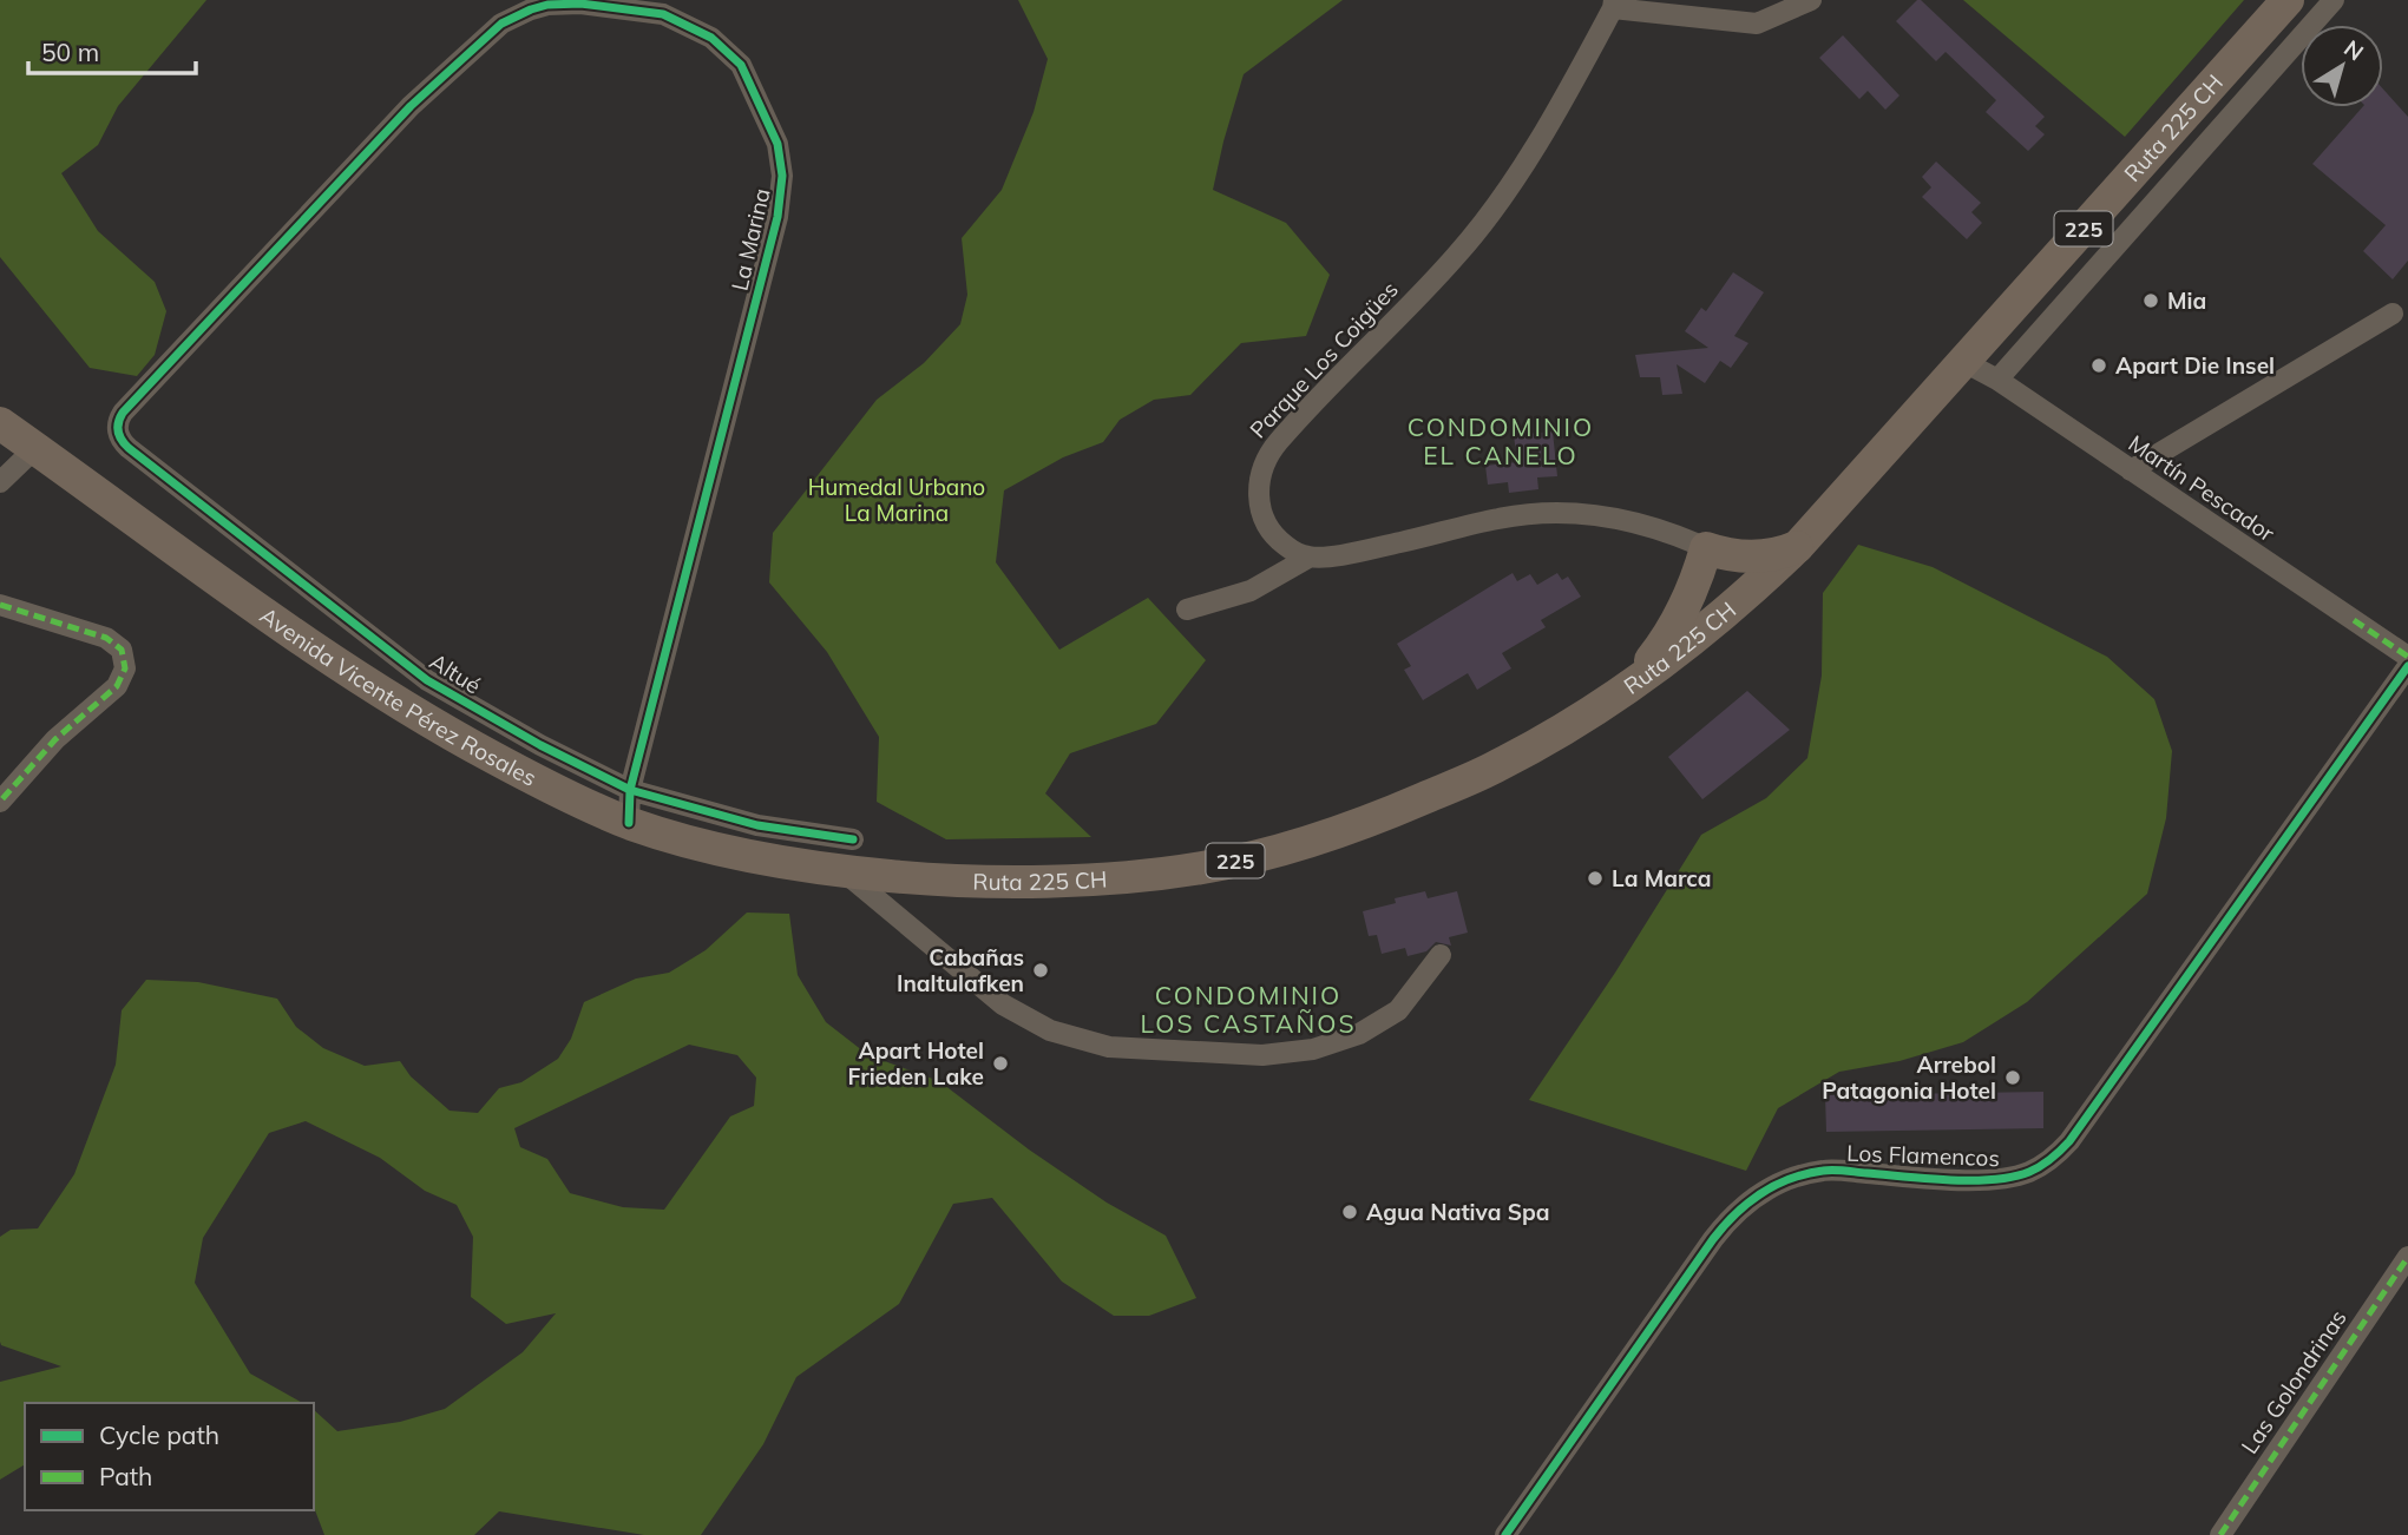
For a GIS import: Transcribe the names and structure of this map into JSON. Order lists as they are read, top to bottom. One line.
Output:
{"streets":{"main road":["Ruta 225 CH","225","Avenida Vicente Pérez Rosales"],"street":["La Marina","Parque Los Coigües","Martín Pescador","Altué","Los Flamencos","Las Golondrinas"]},"crossings":[["Ruta 225 CH","Martín Pescador"],["Ruta 225 CH","Avenida Vicente Pérez Rosales"],["La Marina","Altué"],["La Marina","Avenida Vicente Pérez Rosales"]],"districts":["CONDOMINIO EL CANELO","CONDOMINIO LOS CASTAÑOS"],"parks":["Humedal Urbano La Marina"],"places":["Mia","Apart Die Insel","La Marca","Cabañas Inaltulafken","Apart Hotel Frieden Lake","Arrebol Patagonia Hotel","Agua Nativa Spa"],"legend":["Cycle path","Path"],"scale_bar":"50 m","north":"top right"}
